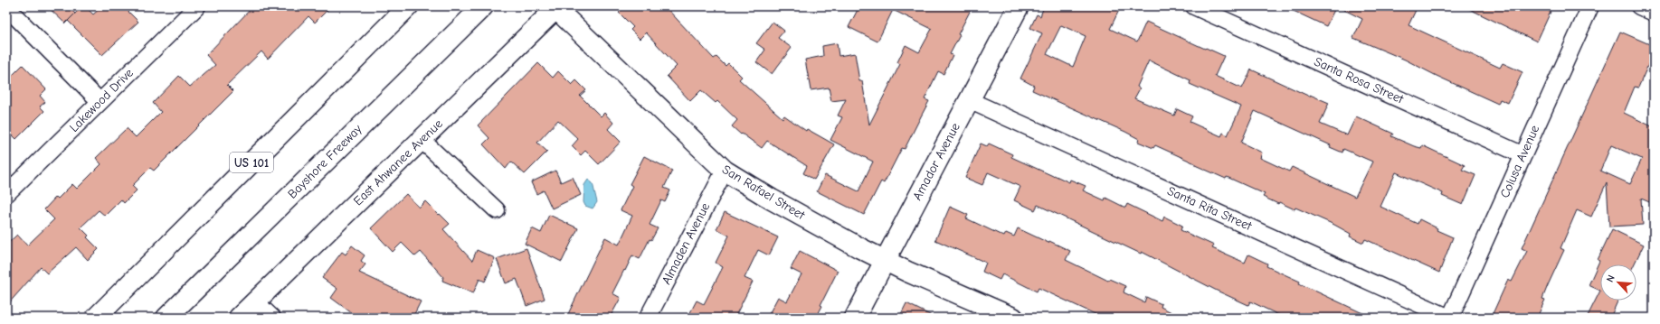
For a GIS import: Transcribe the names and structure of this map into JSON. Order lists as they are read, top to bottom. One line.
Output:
{"streets":{"main road":["Bayshore Freeway","Amador Avenue","US 101","East Ahwanee Avenue","San Rafael Street"],"street":["Santa Rosa Street","Lakewood Drive","Colusa Avenue","Santa Rita Street","Almaden Avenue"]},"crossings":[["Santa Rosa Street","Colusa Avenue"],["Amador Avenue","San Rafael Street"],["Amador Avenue","Santa Rita Street"],["Colusa Avenue","Santa Rita Street"],["East Ahwanee Avenue","San Rafael Street"],["San Rafael Street","Almaden Avenue"]],"north":"top left"}
